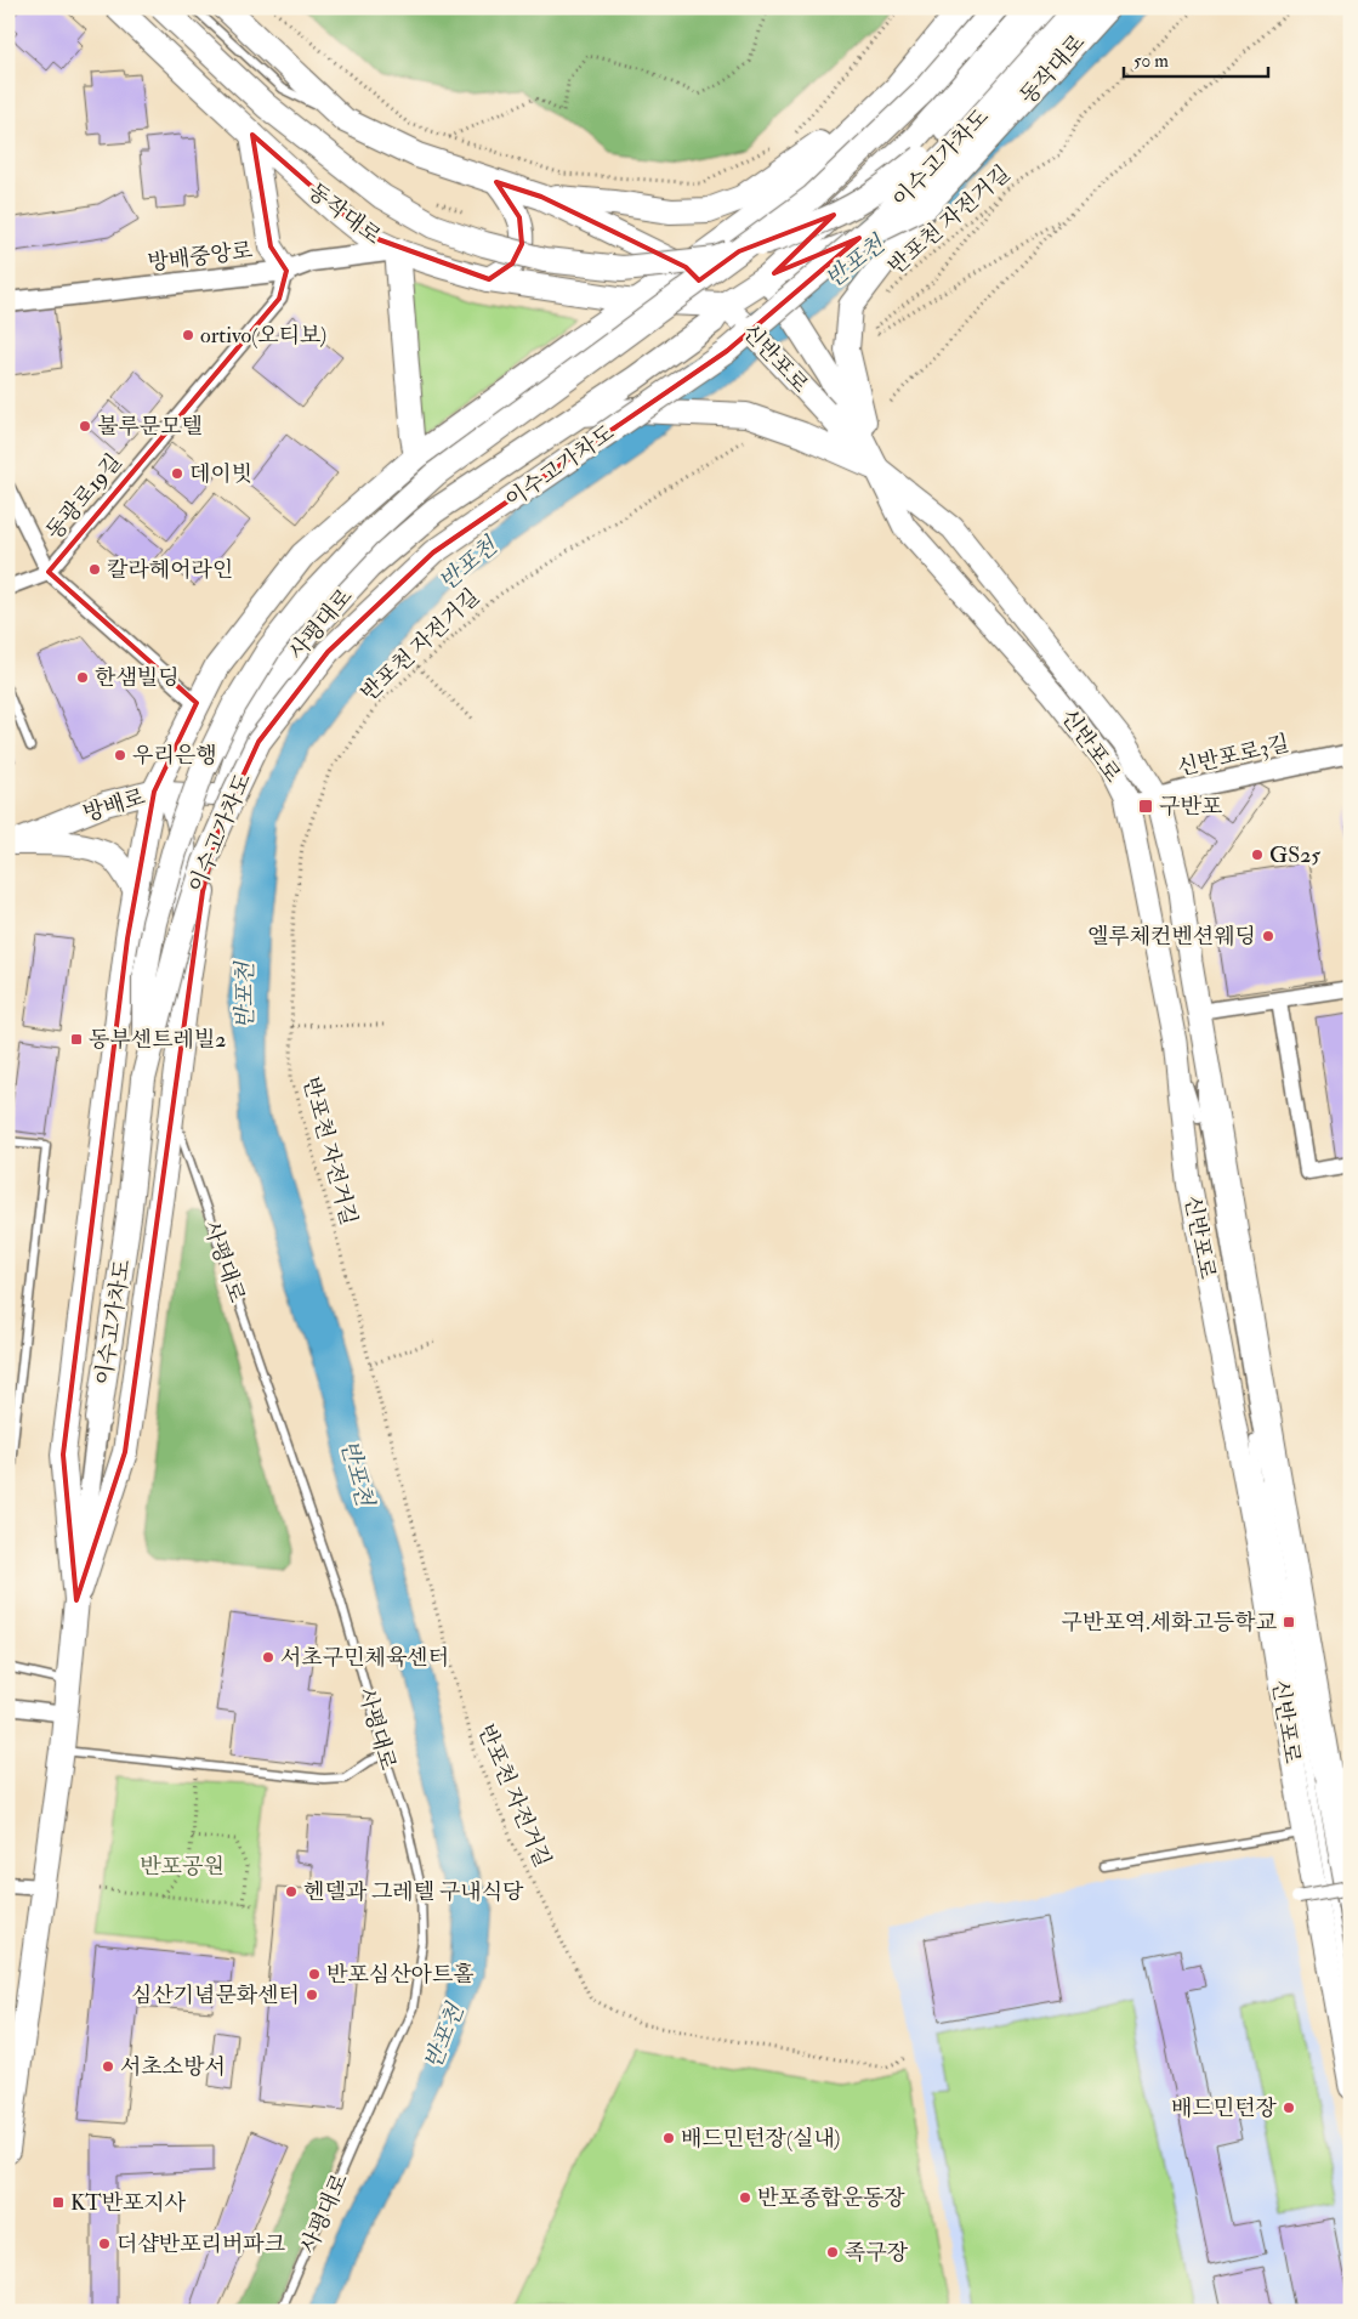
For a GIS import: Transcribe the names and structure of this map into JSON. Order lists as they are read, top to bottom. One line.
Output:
{"streets":{"main road":["동작대로","이수고가차도","신반포로","사평대로","방배로"],"street":["방배중앙로","동광로19길","신반포로3길"],"path":["반포천 자전거길"]},"crossings":[["동작대로","방배중앙로"],["동작대로","신반포로"],["동작대로","사평대로"],["이수고가차도","사평대로"],["방배중앙로","동광로19길"],["신반포로","사평대로"],["신반포로","신반포로3길"],["사평대로","방배로"]],"water":["반포천"],"parks":["반포공원"],"places":{"other":["ortivo(오티보)","불루문모텔","데이빗","칼라헤어라인","한샘빌딩","우리은행","GS25","엘루체컨벤션웨딩","서초구민체육센터","헨델과 그레텔 구내식당","반포심산아트홀","심산기념문화센터","서초소방서","배드민턴장","배드민턴장(실내)","반포종합운동장","더샵반포리버파크","족구장"],"transit":["구반포","동부센트레빌2","구반포역.세화고등학교","KT반포지사"]},"scale_bar":"50 m"}
